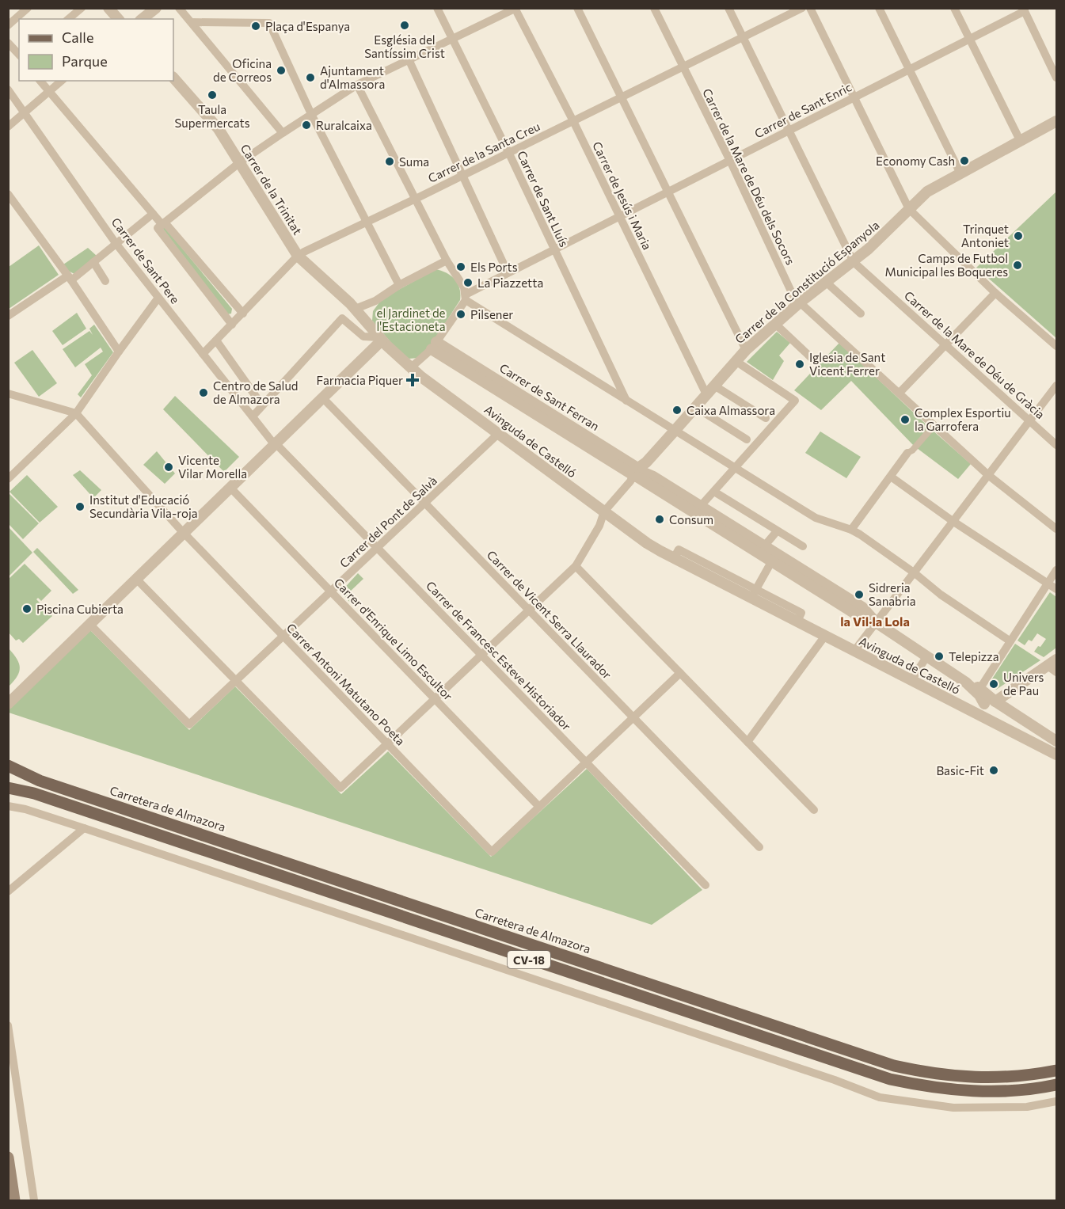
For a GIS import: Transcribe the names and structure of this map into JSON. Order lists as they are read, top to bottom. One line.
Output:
{"streets":{"main road":["Carretera de Almazora","CV-18"],"street":["Carrer de Sant Enric","Carrer de la Santa Creu","Carrer de la Mare de Déu dels Socors","Carrer de la Trinitat","Carrer de Jesús i Maria","Carrer de Sant Lluís","Carrer de Sant Pere","Carrer de la Constitució Espanyola","Carrer de la Mare de Déu de Gràcia","Carrer de Sant Ferran","Avinguda de Castelló","Carrer del Pont de Salvà","Carrer de Vicent Serra Llaurador","Carrer d'Enrique Limo Escultor","Carrer de Francesc Esteve Historiador","Carrer Antoni Matutano Poeta"]},"crossings":[["Carrer de Sant Enric","Carrer de la Mare de Déu dels Socors"],["Carrer de Sant Enric","Carrer de Jesús i Maria"],["Carrer de Sant Enric","Carrer de Sant Lluís"],["Carrer de Sant Enric","Carrer de la Mare de Déu de Gràcia"],["Carrer de la Santa Creu","Carrer de la Mare de Déu dels Socors"],["Carrer de la Santa Creu","Carrer de la Trinitat"],["Carrer de la Santa Creu","Carrer de Jesús i Maria"],["Carrer de la Santa Creu","Carrer de Sant Lluís"],["Carrer de la Santa Creu","Carrer de Sant Pere"],["Carrer de la Santa Creu","Carrer de la Mare de Déu de Gràcia"],["Carrer de la Mare de Déu dels Socors","Carrer de la Constitució Espanyola"],["Carrer de la Trinitat","Avinguda de Castelló"],["Carrer de Jesús i Maria","Carrer de la Constitució Espanyola"],["Carrer de Sant Pere","Carrer de Francesc Esteve Historiador"],["Carrer de la Constitució Espanyola","Carrer de la Mare de Déu de Gràcia"],["Carrer de la Constitució Espanyola","Carrer de Sant Ferran"],["Avinguda de Castelló","Carrer del Pont de Salvà"],["Carrer del Pont de Salvà","Carrer de Vicent Serra Llaurador"],["Carrer del Pont de Salvà","Carrer d'Enrique Limo Escultor"],["Carrer del Pont de Salvà","Carrer de Francesc Esteve Historiador"],["Carrer del Pont de Salvà","Carrer Antoni Matutano Poeta"],["Carrer d'Enrique Limo Escultor","Carrer Antoni Matutano Poeta"]],"districts":["la Vil·la Lola"],"parks":["el Jardinet de l'Estacioneta"],"places":{"other":["Església del Santíssim Crist","Plaça d'Espanya","Oficina de Correos","Ajuntament d'Almassora","Taula Supermercats","Ruralcaixa","Economy Cash","Suma","Trinquet Antoniet","Camps de Futbol Municipal les Boqueres","Els Ports","La Piazzetta","Pilsener","Iglesia de Sant Vicent Ferrer","Centro de Salud de Almazora","Caixa Almassora","Complex Esportiu la Garrofera","Vicente Vilar Morella","Institut d'Educació Secundària Vila-roja","Consum","Sidreria Sanabria","Piscina Cubierta","Telepizza","Univers de Pau","Basic-Fit"],"health":["Farmacia Piquer"]},"legend":["Calle","Parque"]}
